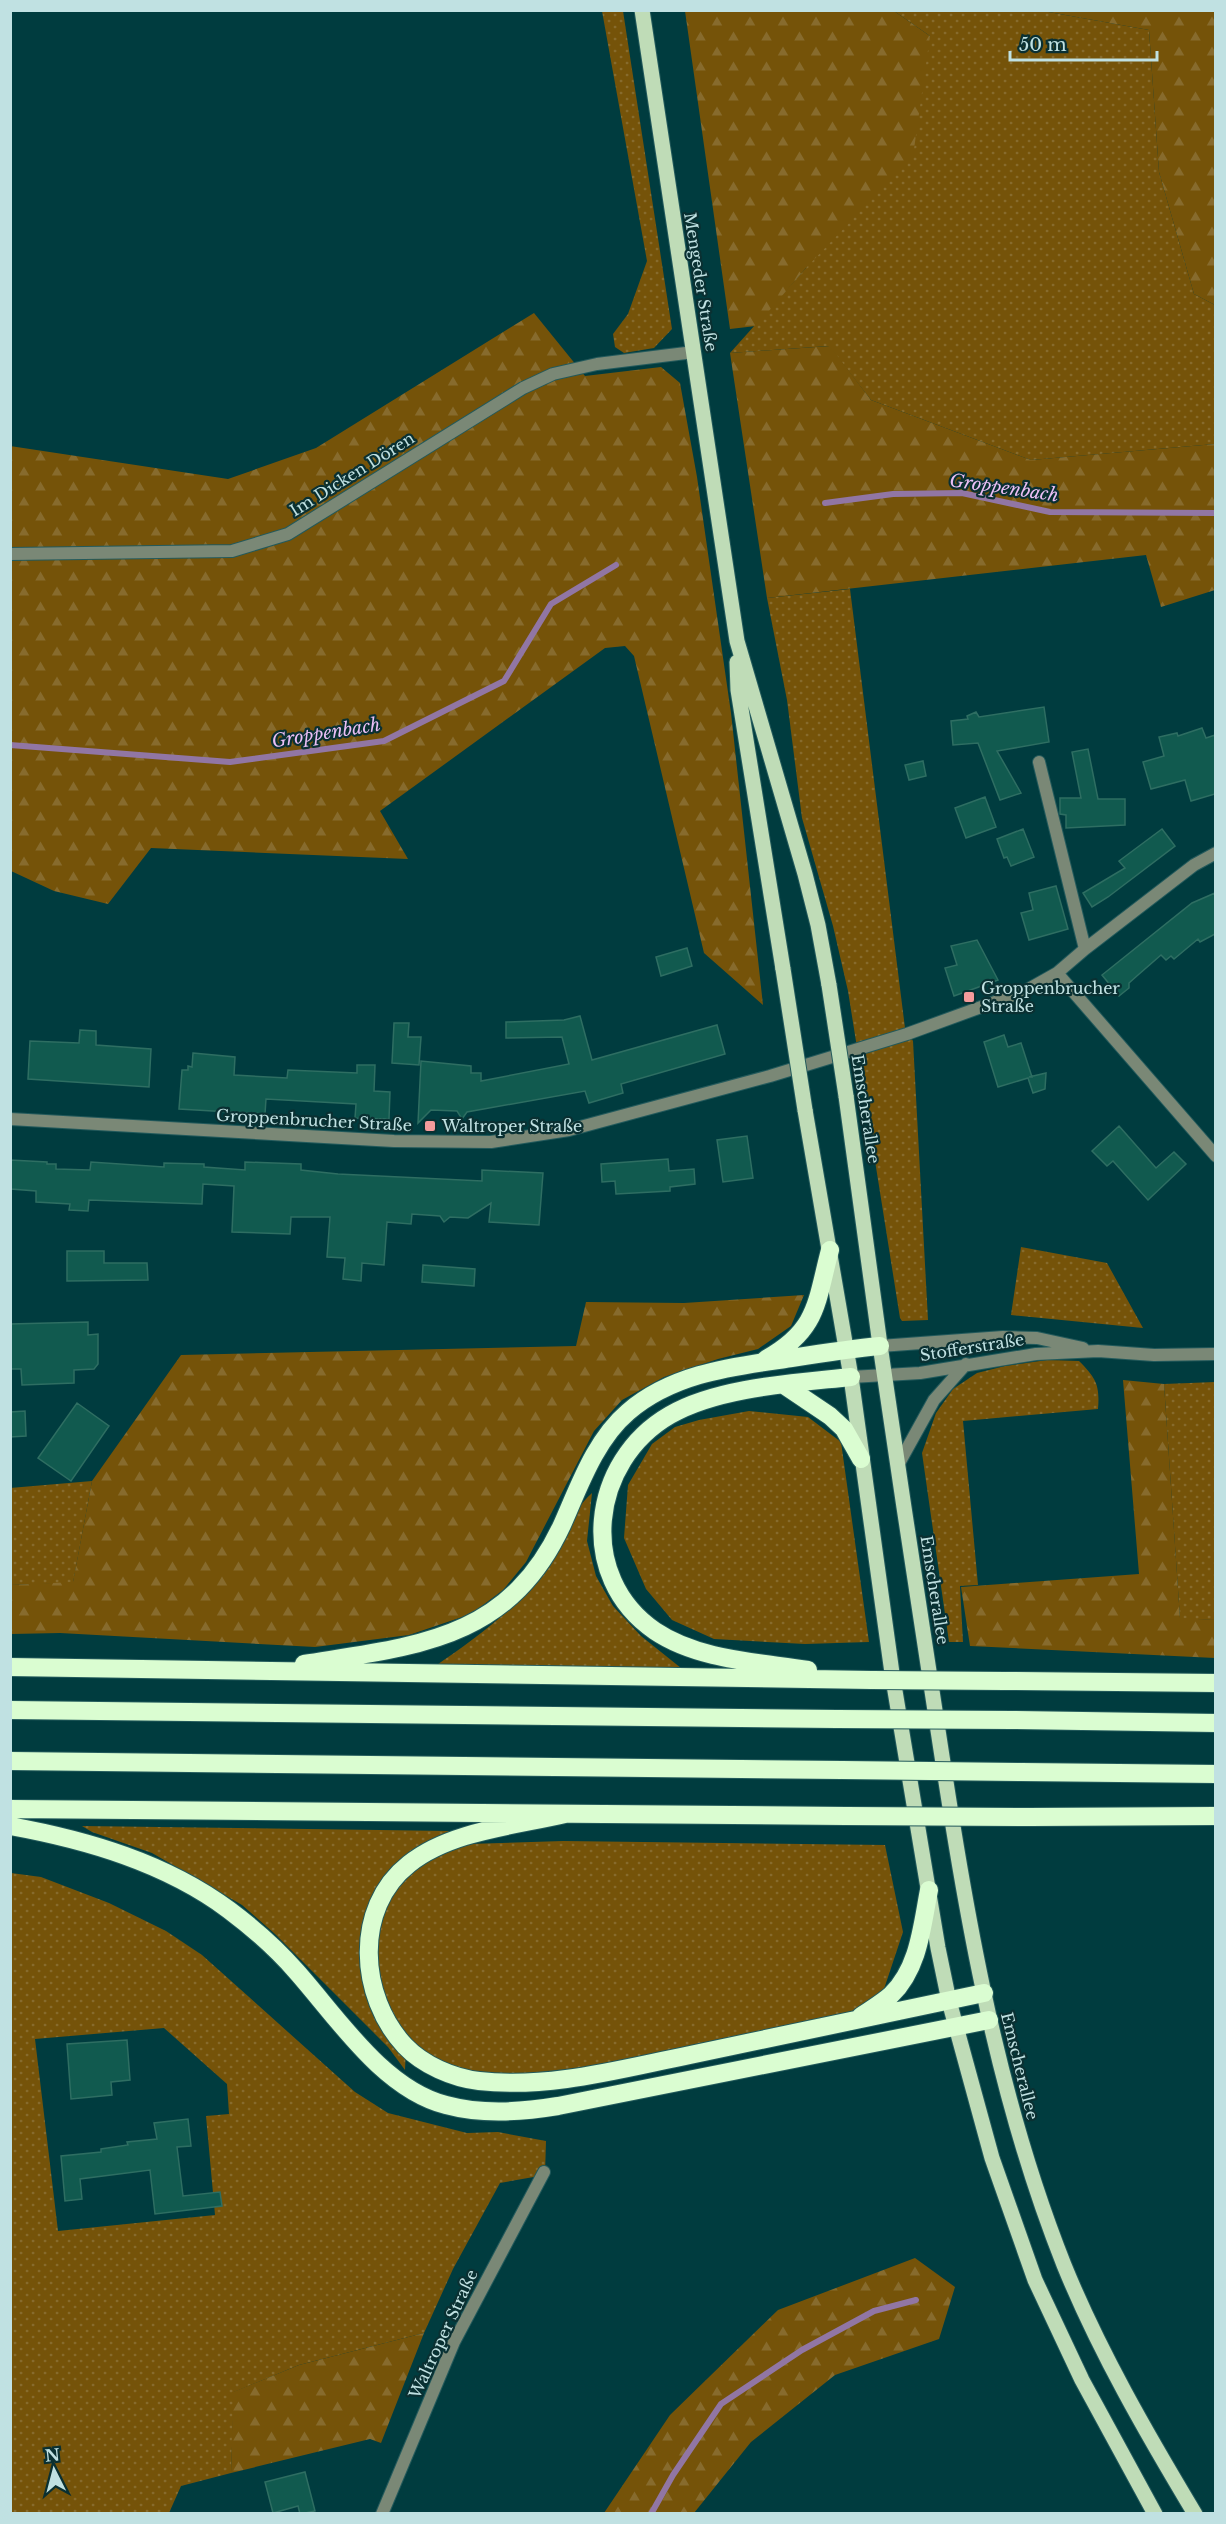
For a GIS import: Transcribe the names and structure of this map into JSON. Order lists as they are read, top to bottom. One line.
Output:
{"streets":{"main road":["Mengeder Straße","Emscherallee"],"street":["Im Dicken Dören","Groppenbrucher Straße","Stofferstraße","Waltroper Straße"]},"crossings":[["Mengeder Straße","Im Dicken Dören"],["Mengeder Straße","Emscherallee"],["Emscherallee","Stofferstraße"]],"water":["Groppenbach"],"places":{"transit":["Groppenbrucher Straße","Waltroper Straße"]},"scale_bar":"50 m","north":"top"}
